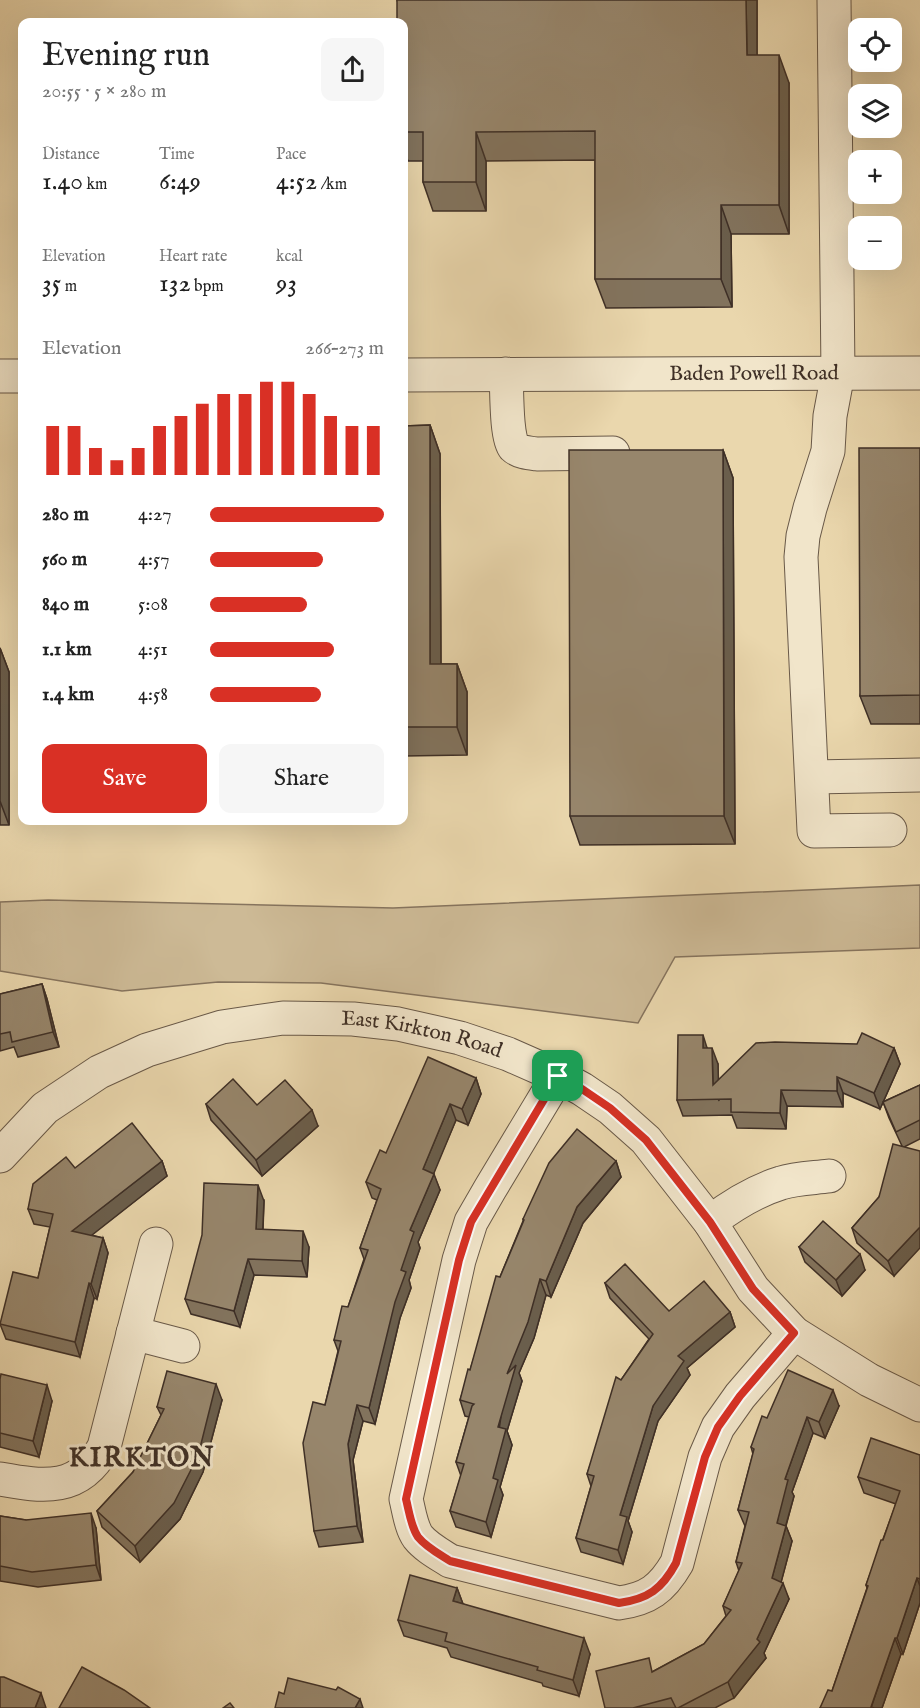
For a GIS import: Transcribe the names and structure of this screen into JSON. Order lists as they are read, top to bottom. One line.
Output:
{"streets":{"street":["Baden Powell Road","East Kirkton Road"]},"districts":["KIRKTON"],"page":{"map_buttons":["+","−"],"heading":["Evening run","20:55 · 5 × 280 m"],"stats":[["Distance","1.40 km"],["Time","6:49"],["Pace","4:52 /km"],["Elevation","35 m"],["Heart rate","132 bpm"],["kcal","93"]],"chart":["Elevation","266–273 m"],"list":[{"name":"280 m","note":"4:27"},{"name":"560 m","note":"4:57"},{"name":"840 m","note":"5:08"},{"name":"1.1 km","note":"4:51"},{"name":"1.4 km","note":"4:58"}],"buttons":["Save","Share"]}}
